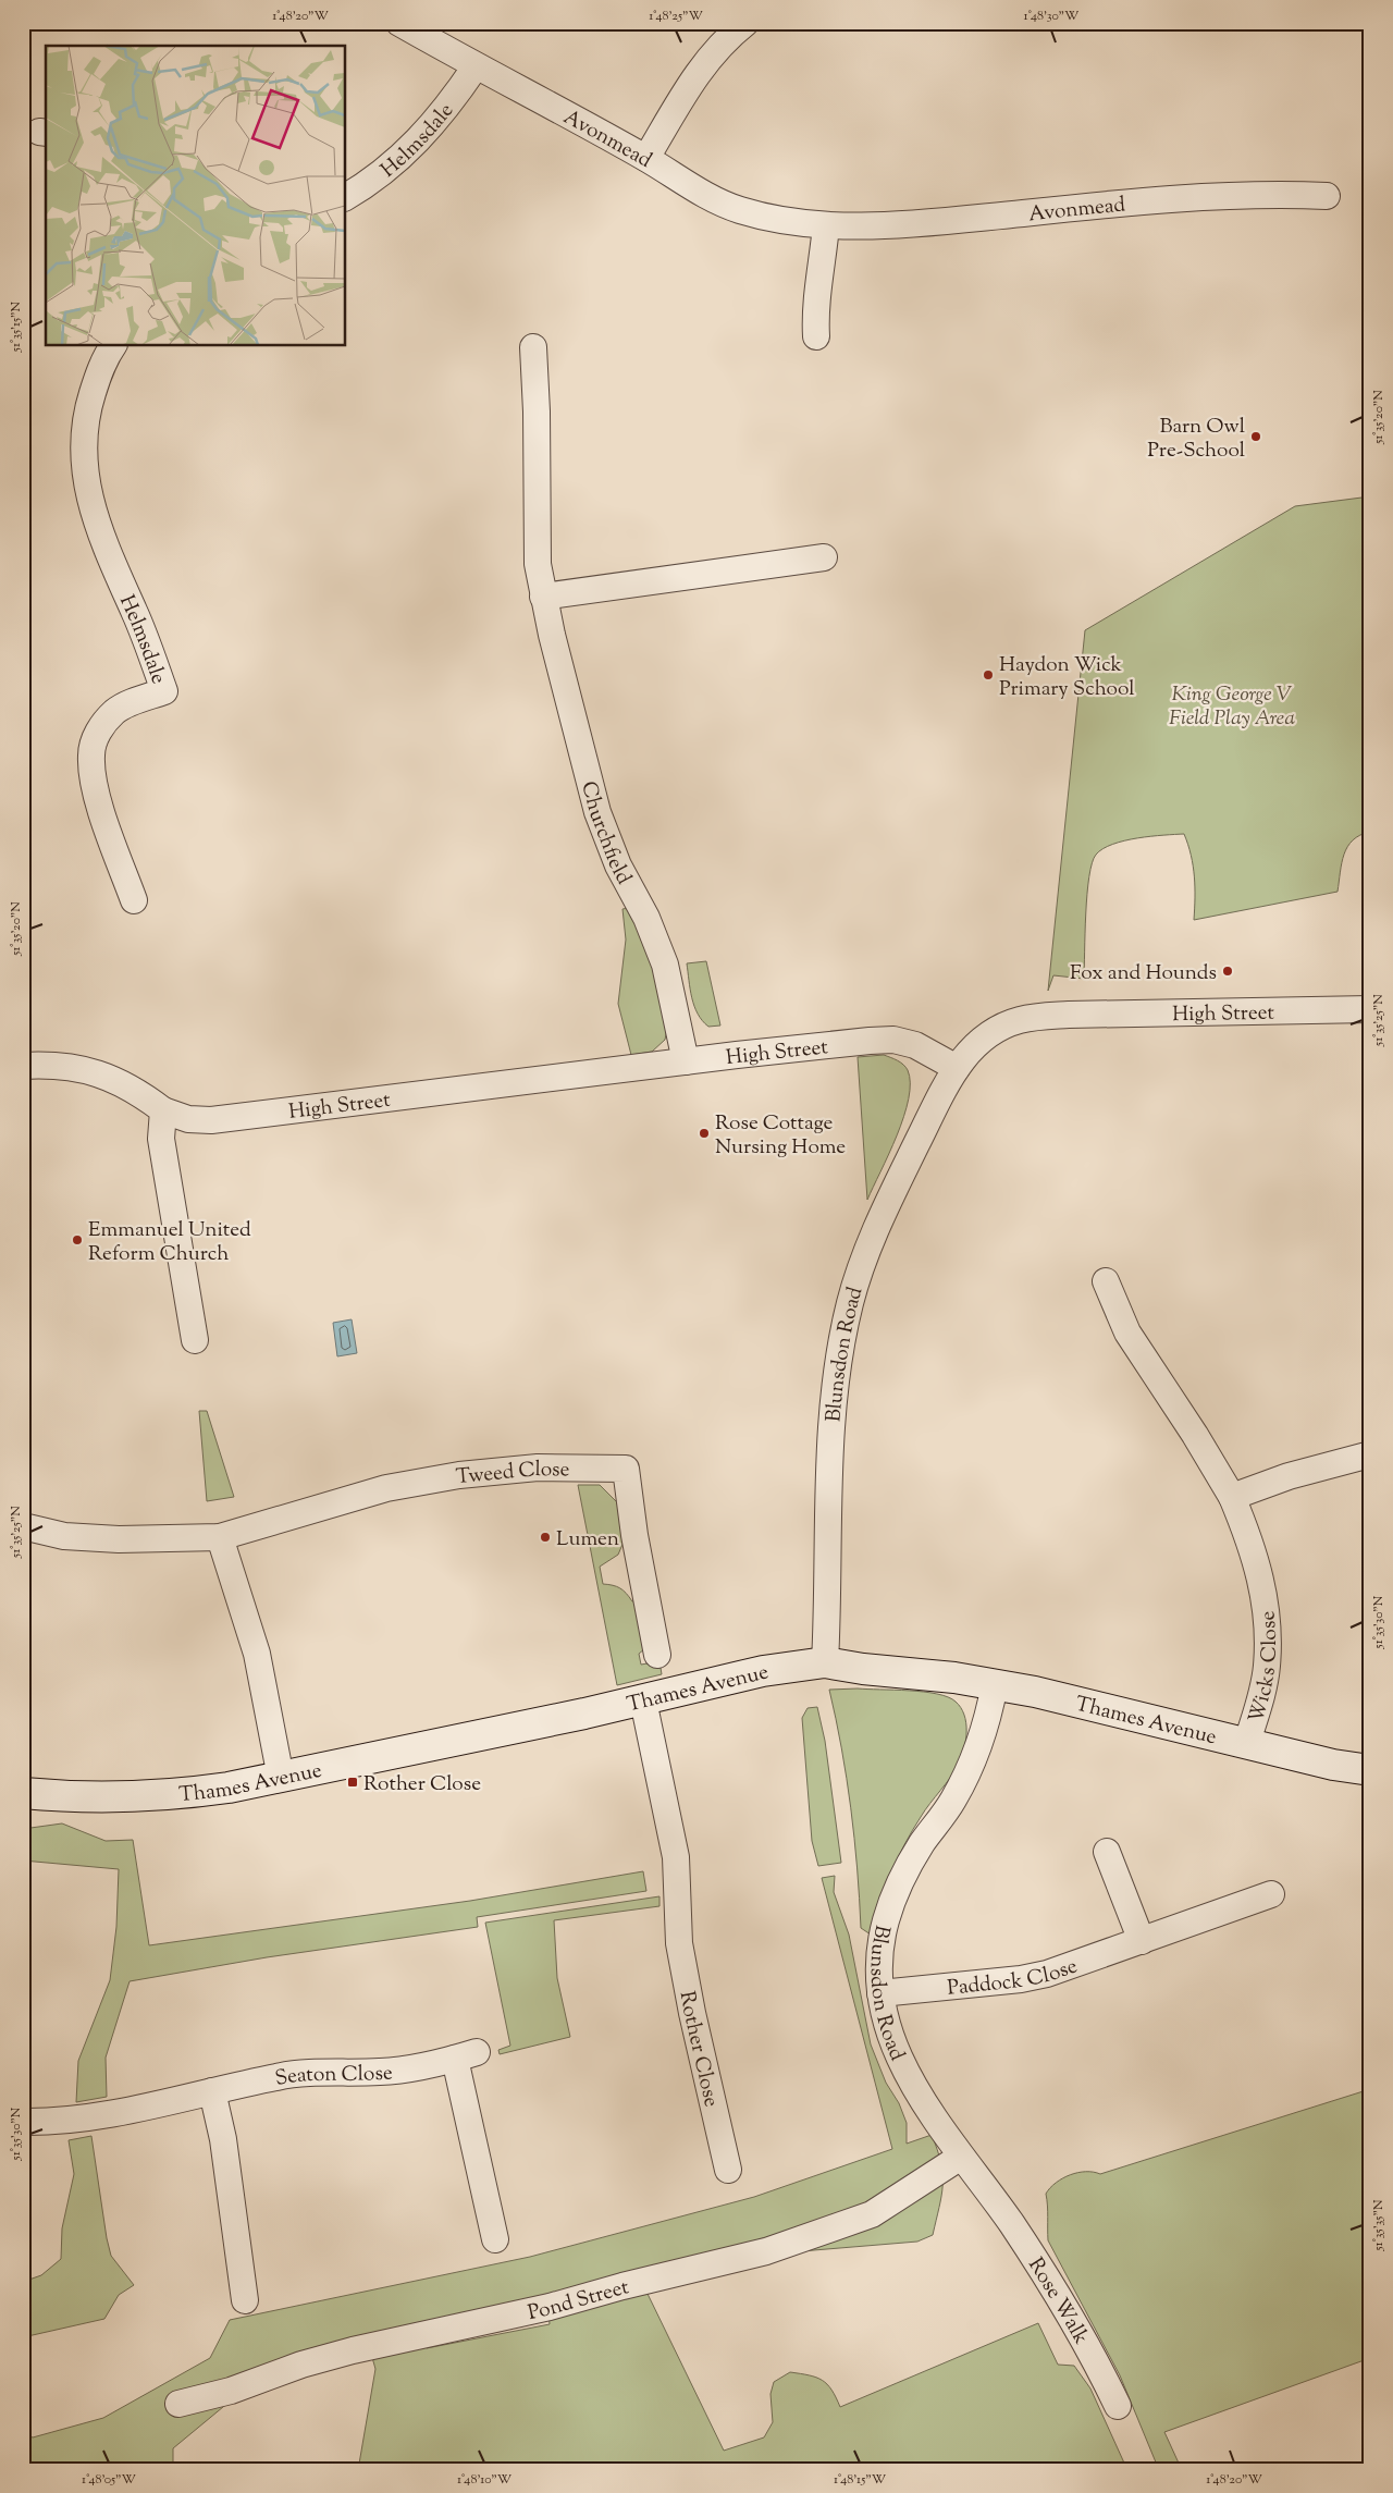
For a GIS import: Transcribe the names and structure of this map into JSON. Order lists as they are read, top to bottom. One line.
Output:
{"streets":{"street":["Helmsdale","Avonmead","Churchfield","High Street","Blunsdon Road","Tweed Close","Wicks Close","Thames Avenue","Paddock Close","Rother Close","Seaton Close","Pond Street","Rose Walk"]},"crossings":[["Helmsdale","Avonmead"],["Churchfield","High Street"],["High Street","Blunsdon Road"],["Blunsdon Road","Thames Avenue"],["Blunsdon Road","Paddock Close"],["Blunsdon Road","Pond Street"],["Blunsdon Road","Rose Walk"],["Wicks Close","Thames Avenue"],["Thames Avenue","Rother Close"]],"parks":["King George V Field Play Area"],"places":{"other":["Barn Owl Pre-School","Haydon Wick Primary School","Fox and Hounds","Rose Cottage Nursing Home","Emmanuel United Reform Church","Lumen"],"transit":["Rother Close"]},"coordinates":["1°48'20\"W","1°48'25\"W","1°48'30\"W","51°35'15\"N","51°35'20\"N","51°35'25\"N","51°35'30\"N","51°35'35\"N","1°48'05\"W","1°48'10\"W","1°48'15\"W"]}
